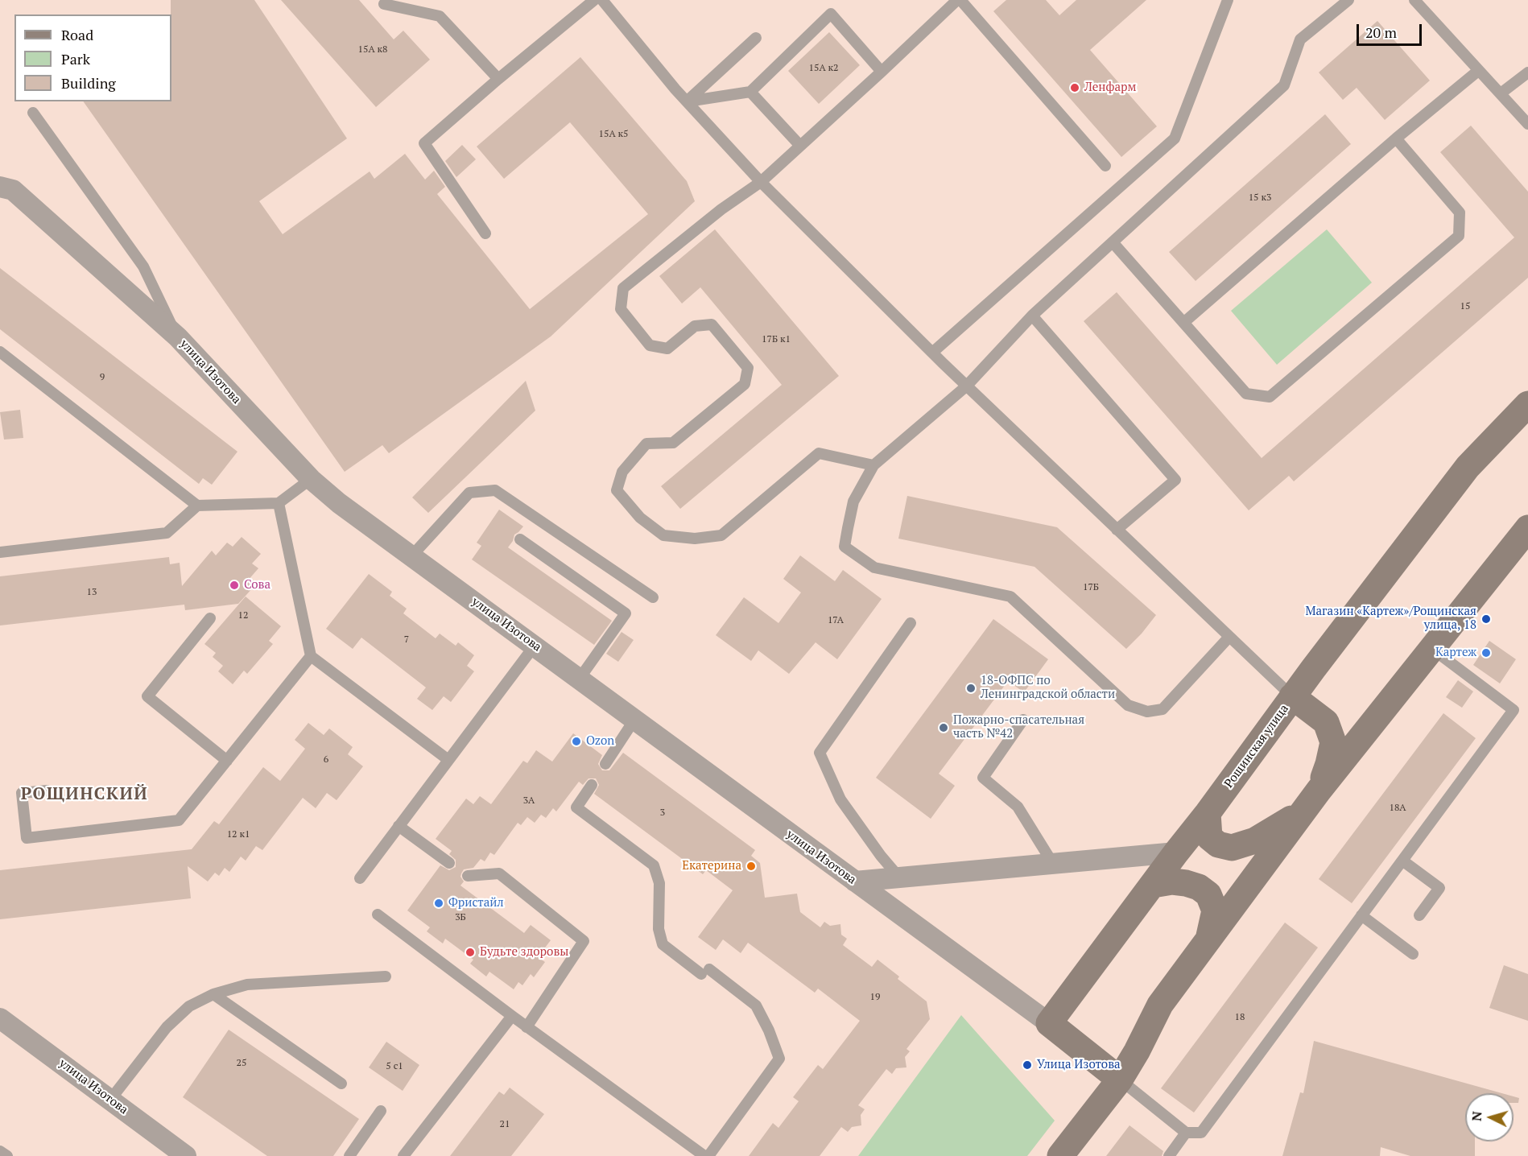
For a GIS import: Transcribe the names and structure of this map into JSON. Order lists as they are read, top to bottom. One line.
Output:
{"streets":{"street":["улица Изотова","Рощинская улица"]},"crossings":[["улица Изотова","Рощинская улица"]],"districts":["РОЩИНСКИЙ"],"places":["Ленфарм","Сова","Магазин «Картеж»/Рощинская улица, 18","Картеж","18-ОФПС по Ленинградской области","Пожарно-спасательная часть №42","Ozon","Екатерина","Фристайл","Будьте здоровы","Улица Изотова"],"house_numbers":["15А к8","15А к2","15А к5","15 к3","15","17Б к1","9","17Б","13","12","17А","7","6","3А","18А","3","12 к1","3Б","19","18","25","5 с1","21"],"legend":["Road","Park","Building"],"scale_bar":"20 m","north":"left"}
